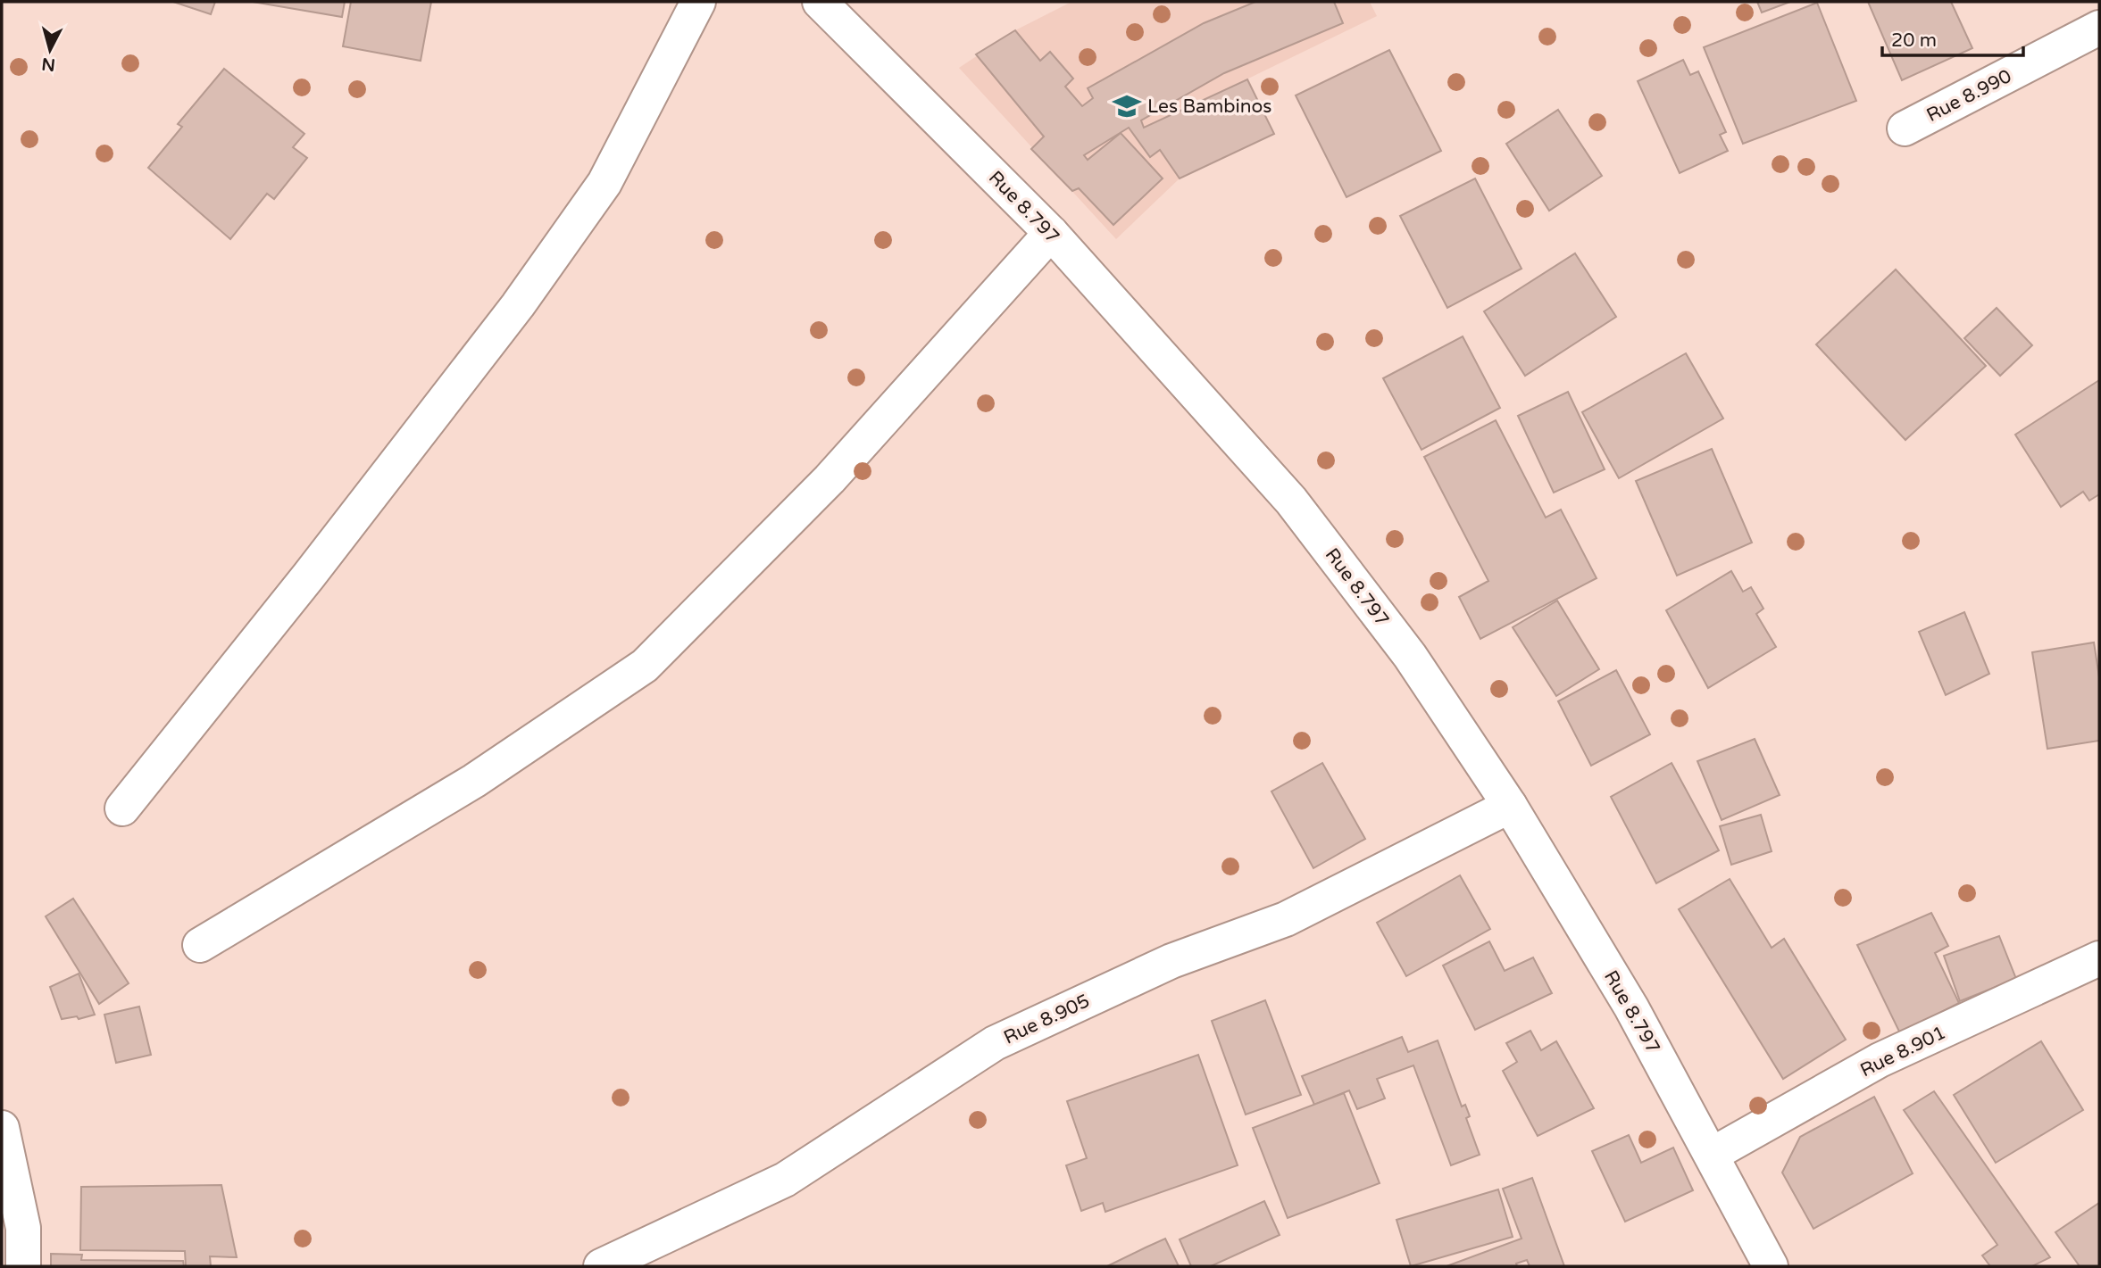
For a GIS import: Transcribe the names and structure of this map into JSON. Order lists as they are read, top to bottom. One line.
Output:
{"streets":{"street":["Rue 8.990","Rue 8.797","Rue 8.905","Rue 8.901"]},"crossings":[["Rue 8.797","Rue 8.905"],["Rue 8.797","Rue 8.901"]],"places":{"school or university":["Les Bambinos"]},"scale_bar":"20 m","north":"bottom"}
